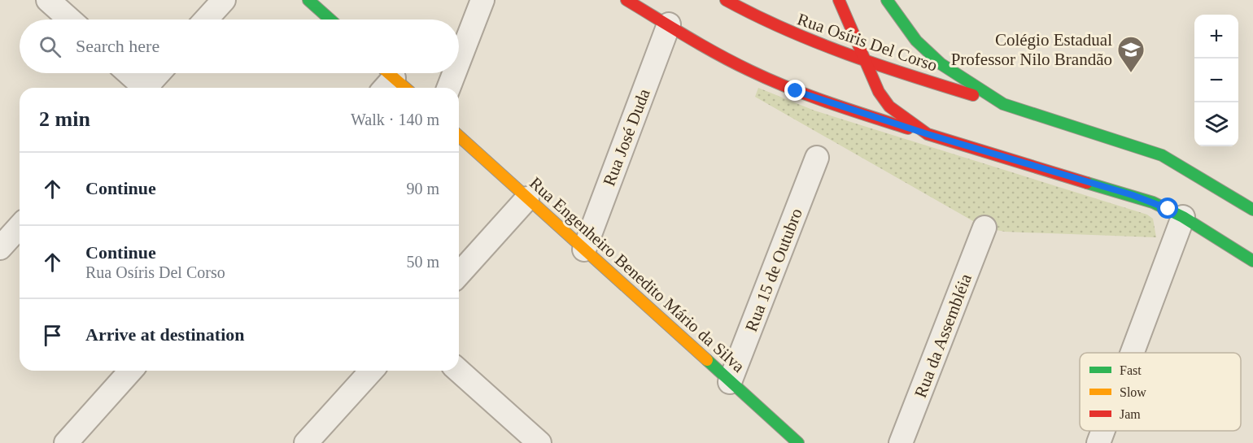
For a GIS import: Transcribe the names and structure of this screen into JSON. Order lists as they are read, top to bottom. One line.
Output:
{"streets":{"main road":["Rua Osíris Del Corso","Rua Engenheiro Benedito Mário da Silva"],"street":["Rua José Duda","Rua 15 de Outubro","Rua da Assembléia"]},"crossings":[["Rua José Duda","Rua Engenheiro Benedito Mário da Silva"],["Rua 15 de Outubro","Rua Engenheiro Benedito Mário da Silva"]],"places":{"school or university":["Colégio Estadual Professor Nilo Brandão"]},"legend":["Fast","Slow","Jam"],"page":{"map_buttons":["+","−"],"search":"Search here","heading":["2 min","Walk · 140 m"],"list":[["Continue","90 m"],["Continue","Rua Osíris Del Corso","50 m"],"Arrive at destination"]}}
